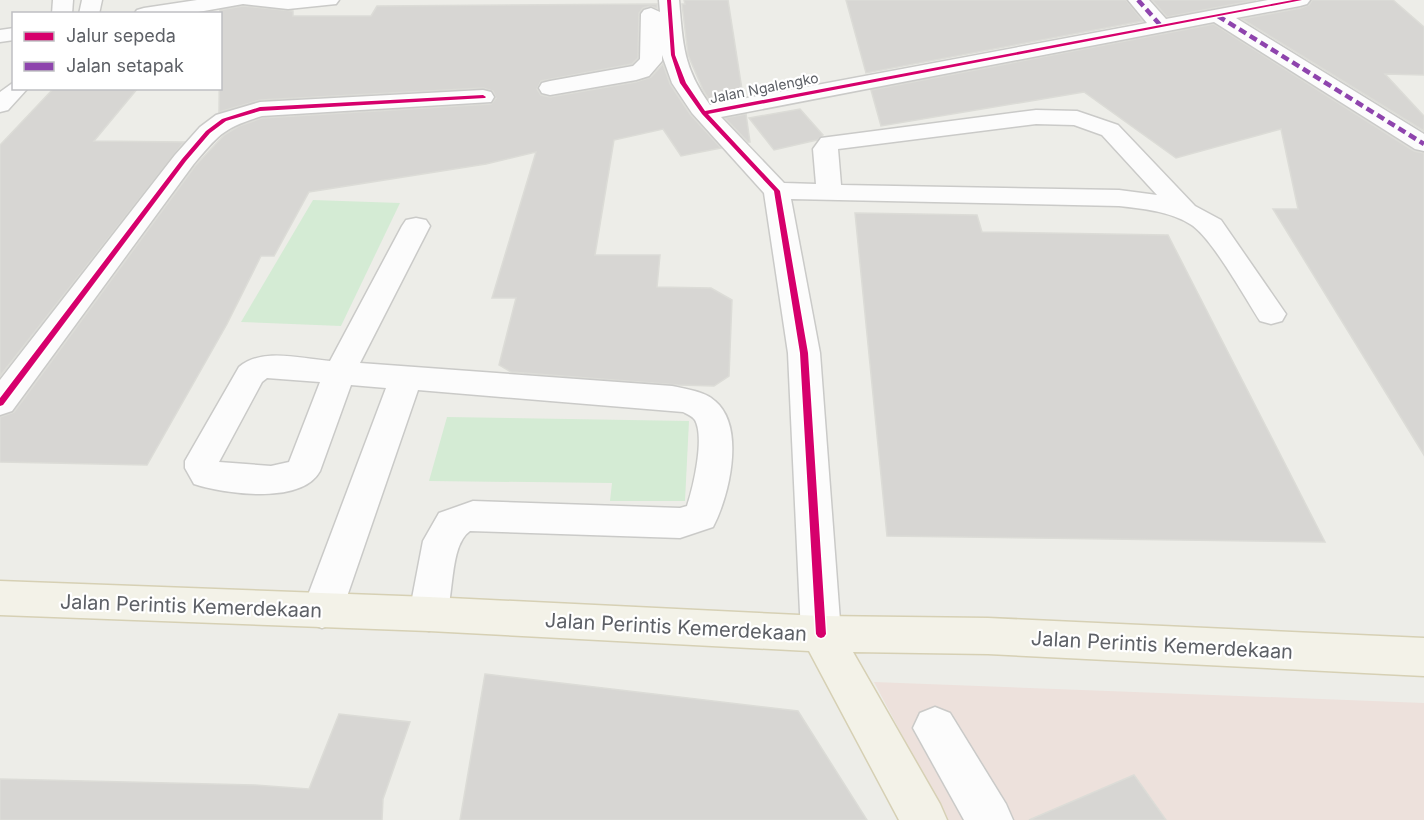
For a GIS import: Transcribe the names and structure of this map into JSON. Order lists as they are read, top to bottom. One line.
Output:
{"streets":{"main road":["Jalan Perintis Kemerdekaan"],"street":["Jalan Ngalengko"]},"legend":["Jalur sepeda","Jalan setapak"]}
